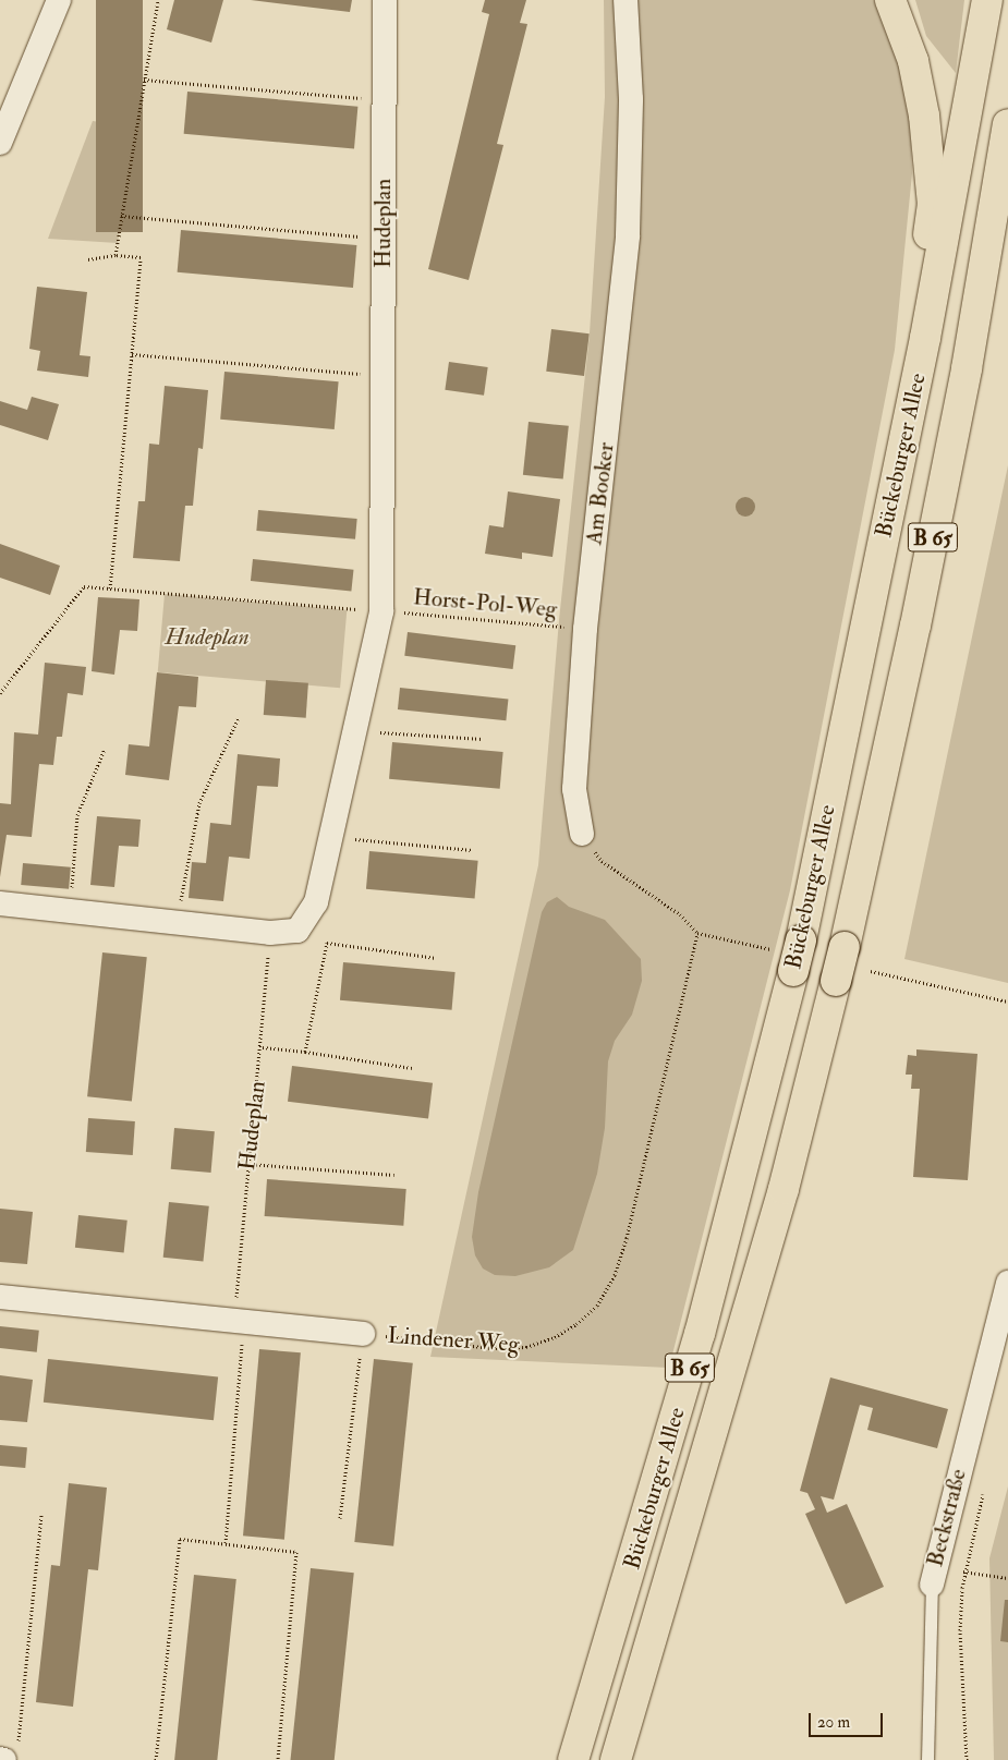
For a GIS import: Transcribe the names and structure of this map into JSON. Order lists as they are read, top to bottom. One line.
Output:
{"streets":{"highway":["Bückeburger Allee","B 65"],"street":["Hudeplan","Am Booker","Lindener Weg","Beckstraße"],"path":["Horst-Pol-Weg"]},"crossings":[["Hudeplan","Horst-Pol-Weg"],["Hudeplan","Lindener Weg"],["Am Booker","Horst-Pol-Weg"]],"parks":["Hudeplan"],"scale_bar":"20 m"}
